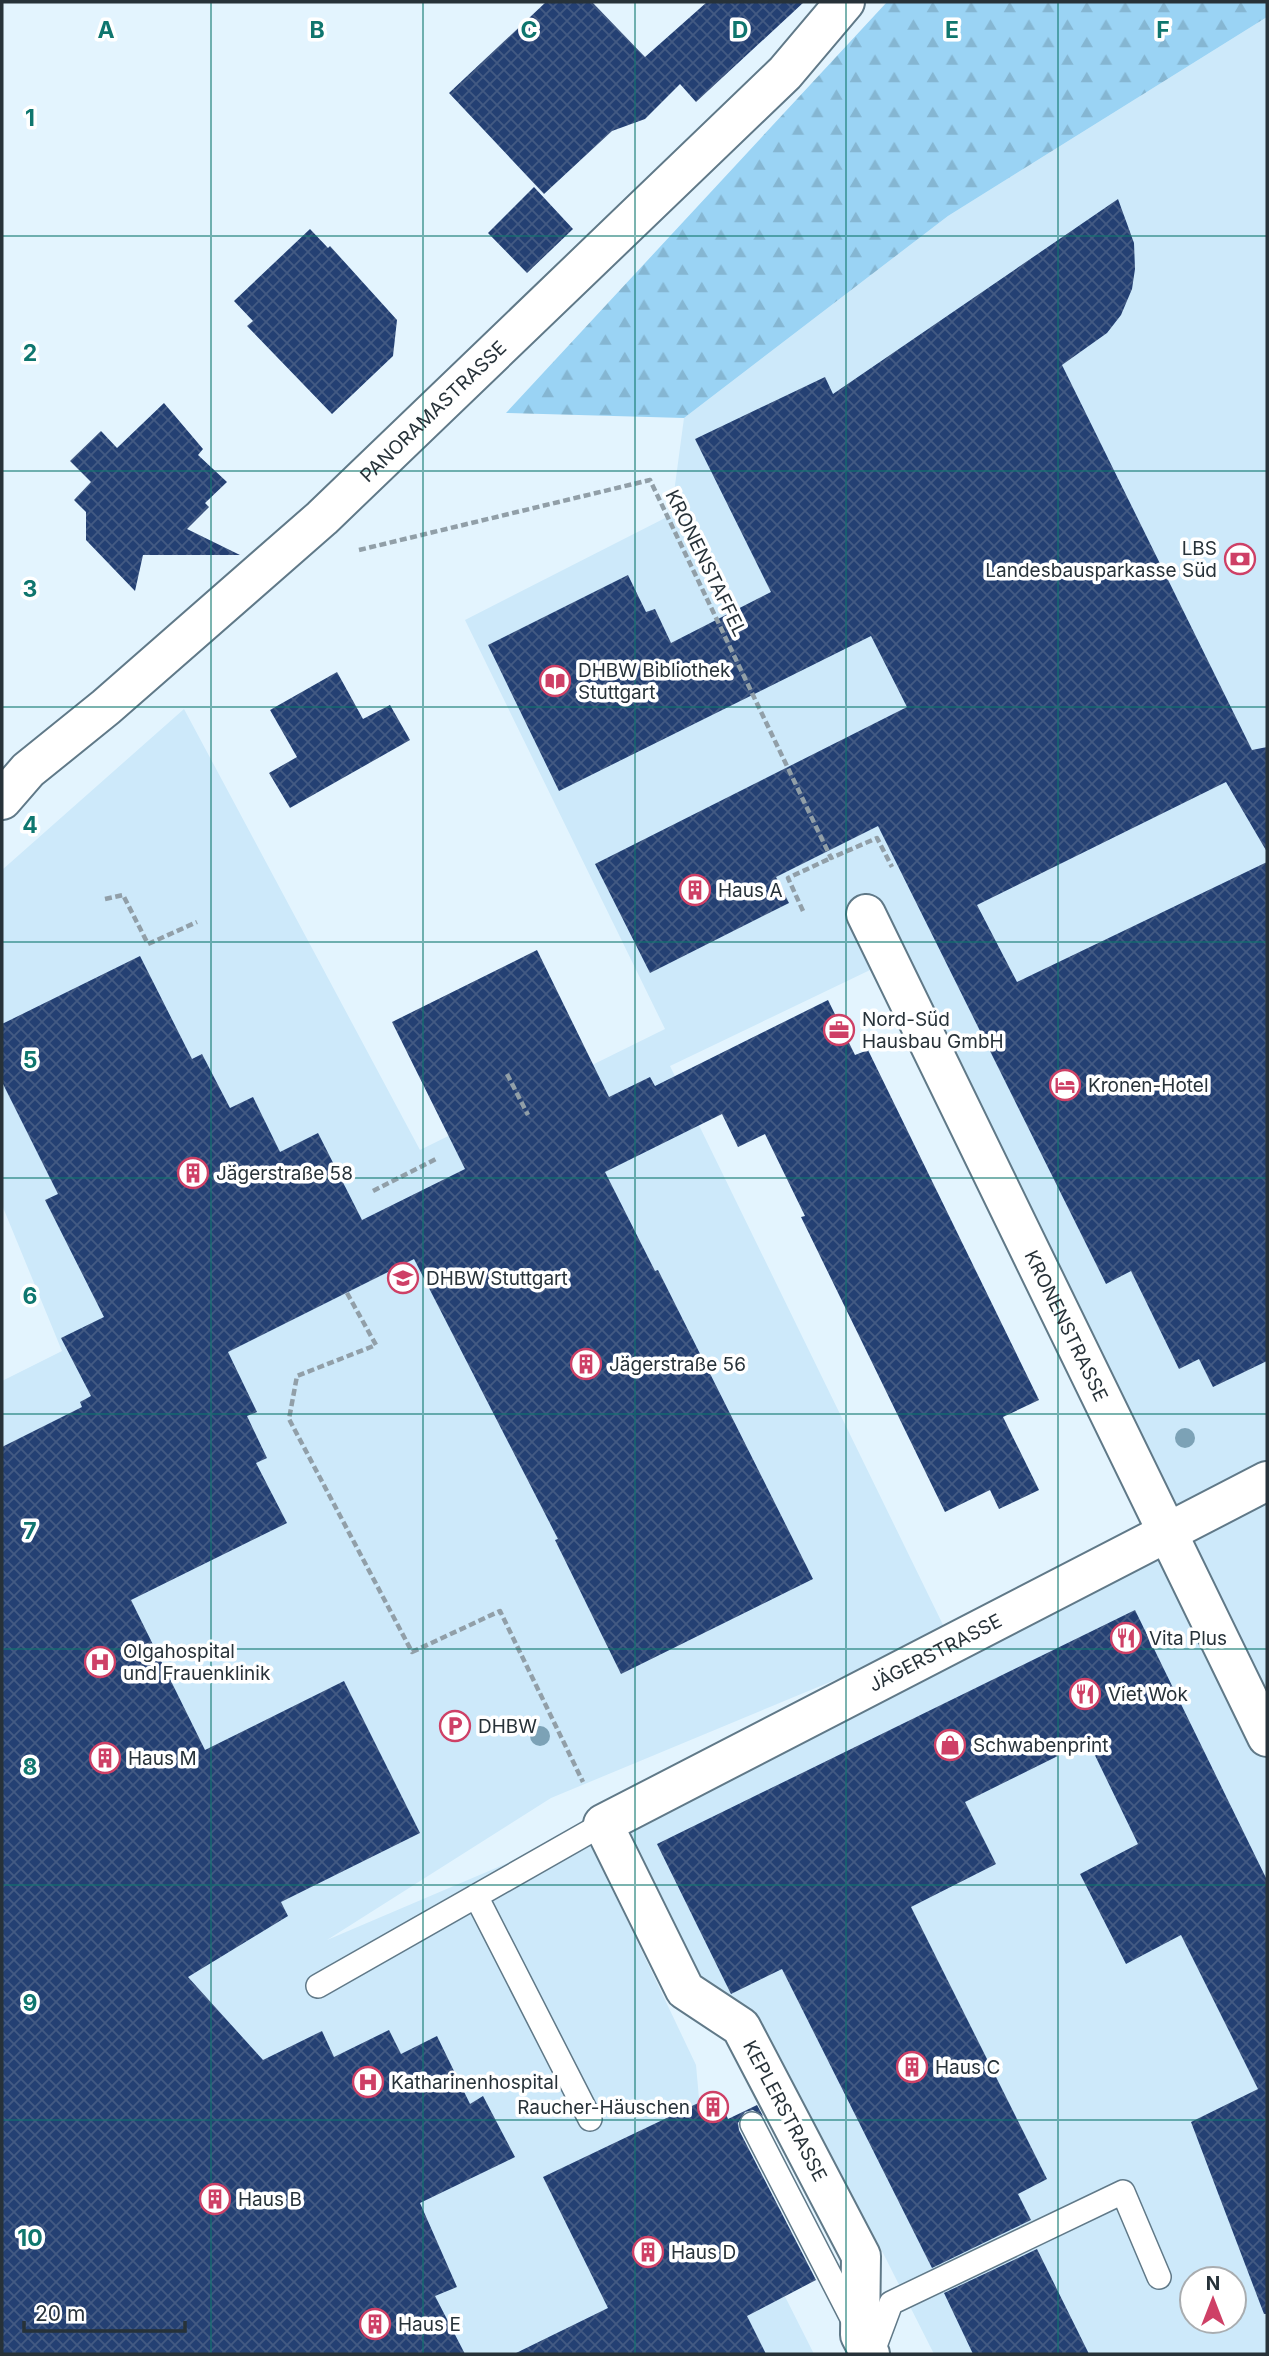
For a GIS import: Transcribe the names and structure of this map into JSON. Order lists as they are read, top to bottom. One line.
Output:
{"streets":{"street":["PANORAMASTRASSE","KRONENSTRASSE","JÄGERSTRASSE","KEPLERSTRASSE"],"path":["KRONENSTAFFEL"]},"crossings":[["KRONENSTRASSE","JÄGERSTRASSE"],["JÄGERSTRASSE","KEPLERSTRASSE"]],"places":{"bank":["LBS Landesbausparkasse Süd"],"library":["DHBW Bibliothek Stuttgart"],"building":["Haus A","Jägerstraße 58","Jägerstraße 56","Haus M","Haus C","Raucher-Häuschen","Haus B","Haus D","Haus E"],"office":["Nord-Süd Hausbau GmbH"],"hotel":["Kronen-Hotel"],"school or university":["DHBW Stuttgart"],"restaurant":["Vita Plus","Viet Wok"],"hospital":["Olgahospital und Frauenklinik","Katharinenhospital"],"parking":["DHBW"],"shop":["Schwabenprint"]},"scale_bar":"20 m","north":"top","grid":{"columns":["A","B","C","D","E","F"],"rows":["1","2","3","4","5","6","7","8","9","10"]}}
